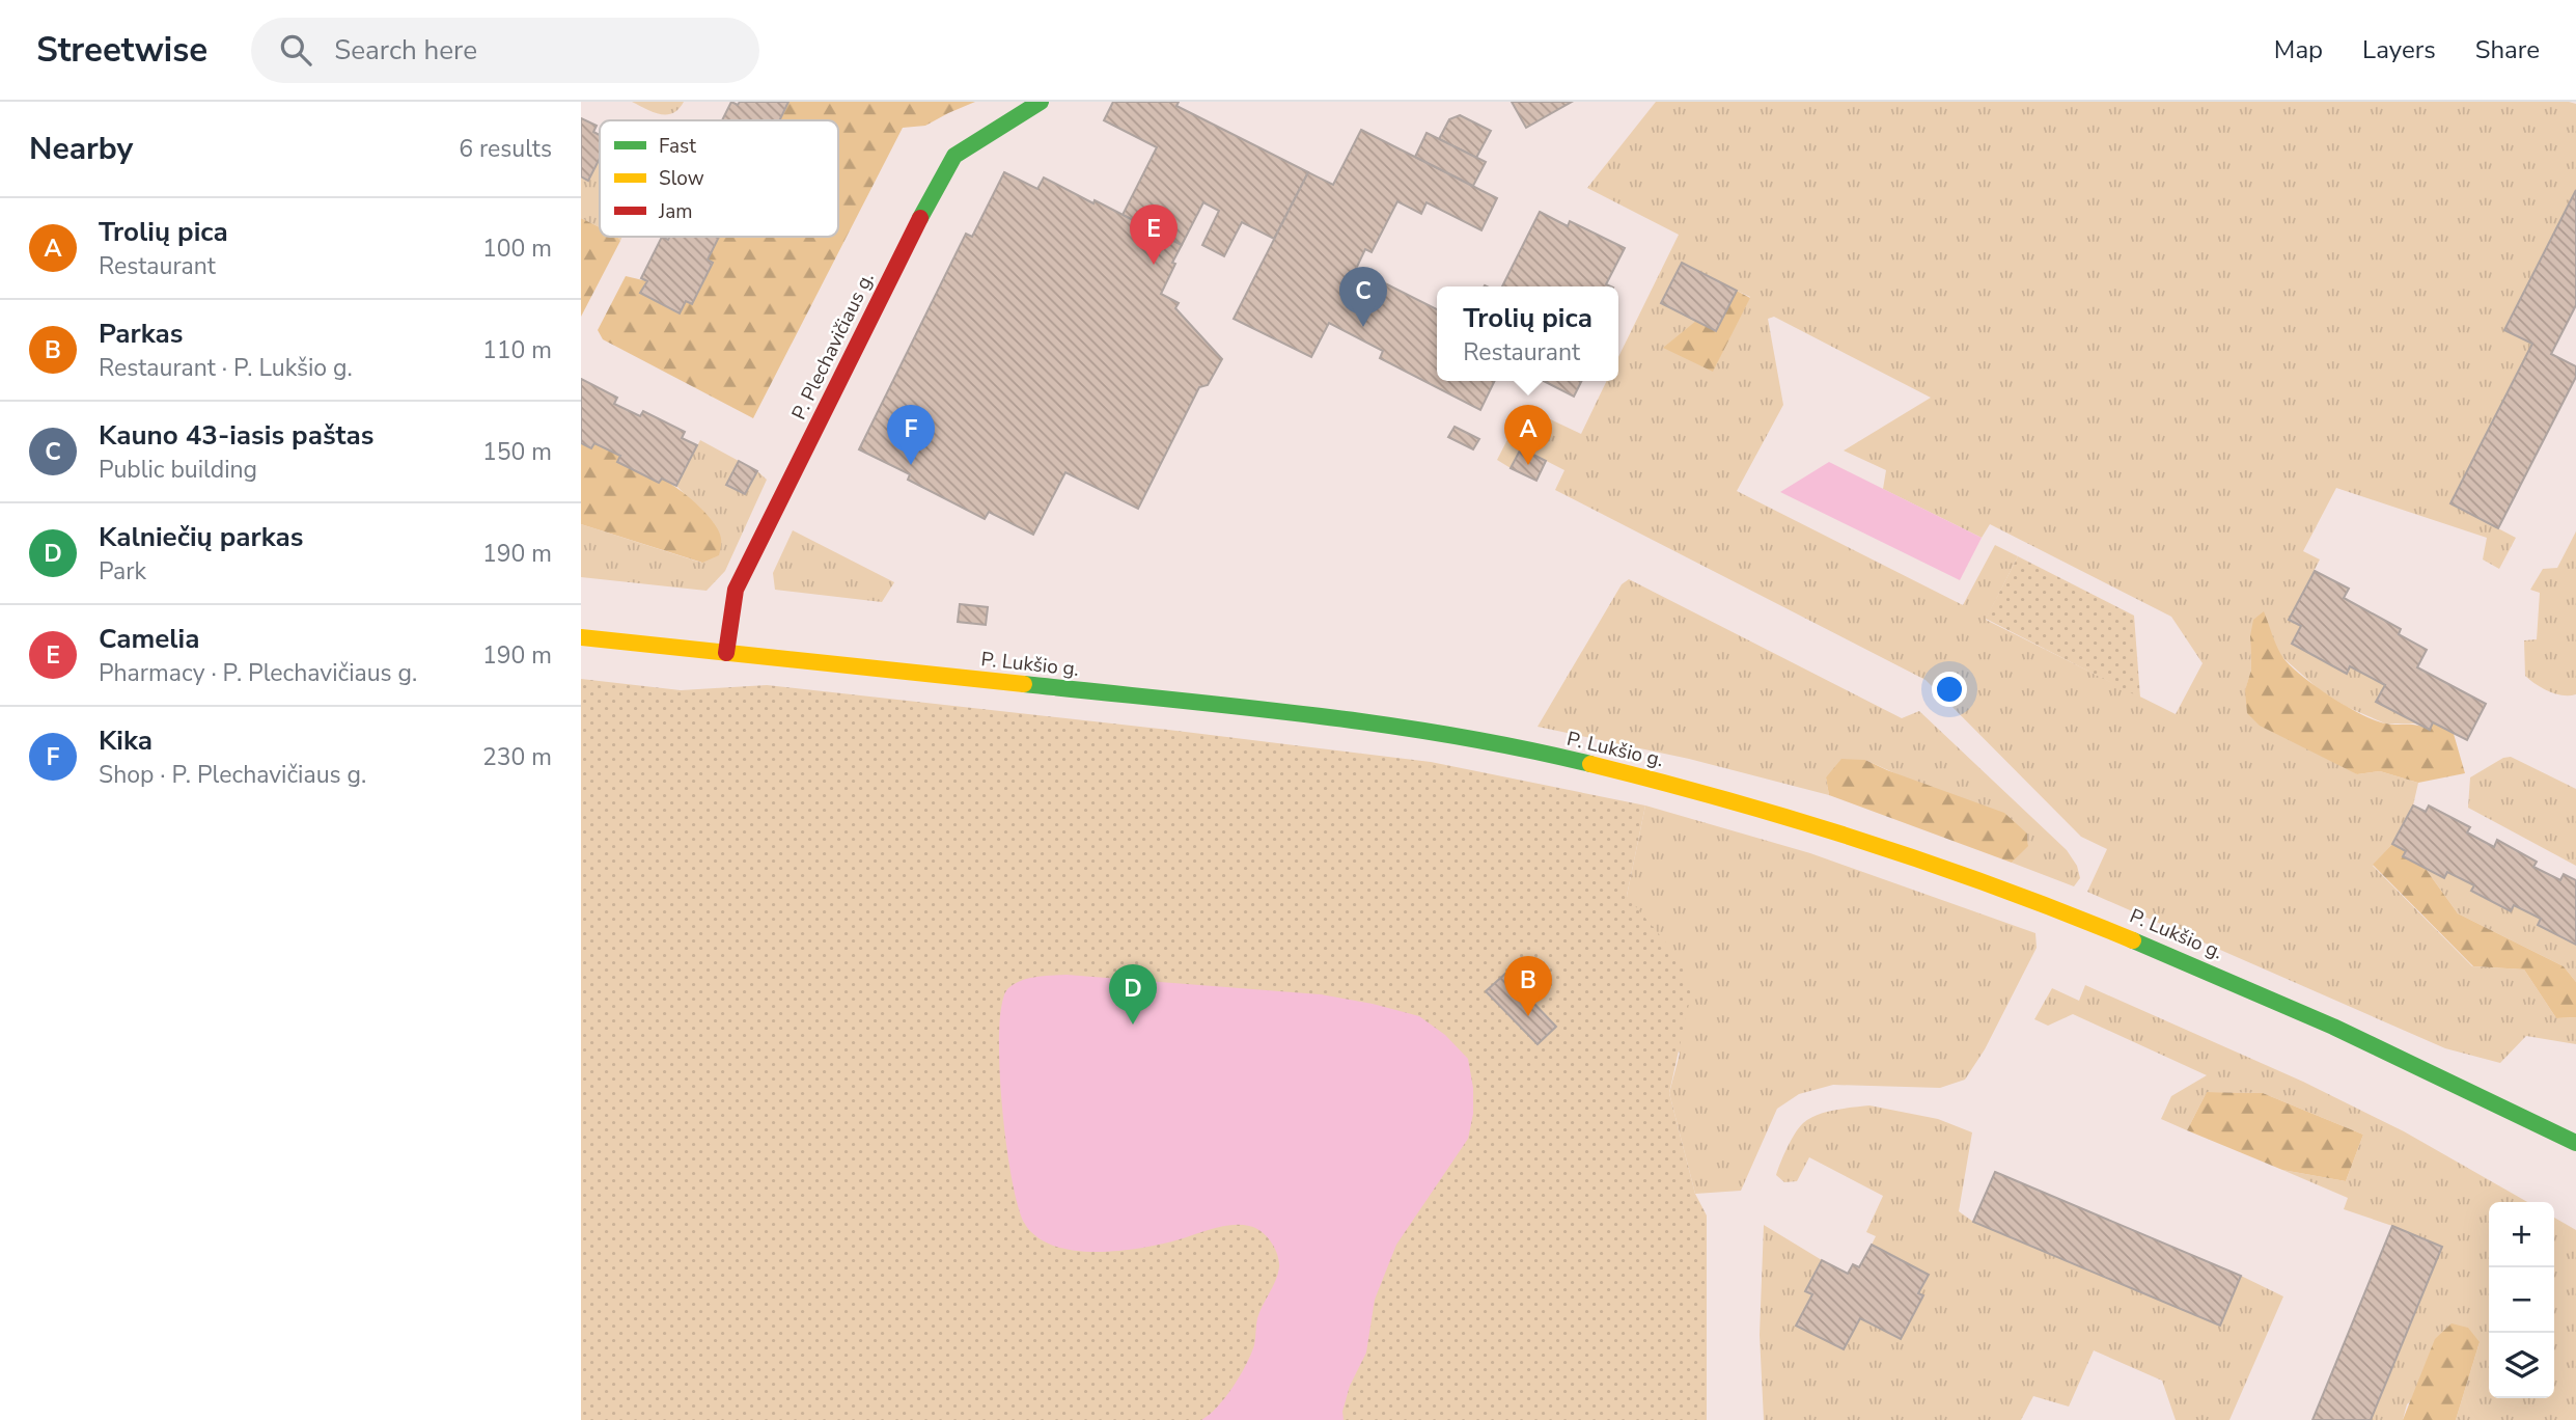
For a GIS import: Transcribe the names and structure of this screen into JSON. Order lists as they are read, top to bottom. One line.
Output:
{"streets":{"main road":["P. Plechavičiaus g.","P. Lukšio g."]},"crossings":[["P. Plechavičiaus g.","P. Lukšio g."]],"legend":["Fast","Slow","Jam"],"page":{"header":"Streetwise","search":"Search here","nav":["Map","Layers","Share"],"heading":["Nearby","6 results"],"list":[{"mark":"A","name":"Trolių pica","note":"Restaurant","value":"100 m"},{"mark":"B","name":"Parkas","note":"Restaurant · P. Lukšio g.","value":"110 m"},{"mark":"C","name":"Kauno 43-iasis paštas","note":"Public building","value":"150 m"},{"mark":"D","name":"Kalniečių parkas","note":"Park","value":"190 m"},{"mark":"E","name":"Camelia","note":"Pharmacy · P. Plechavičiaus g.","value":"190 m"},{"mark":"F","name":"Kika","note":"Shop · P. Plechavičiaus g.","value":"230 m"}],"pins":["E","C","A","F","B","D"],"popup":["Trolių pica","Restaurant"],"map_buttons":["+","−"]}}
